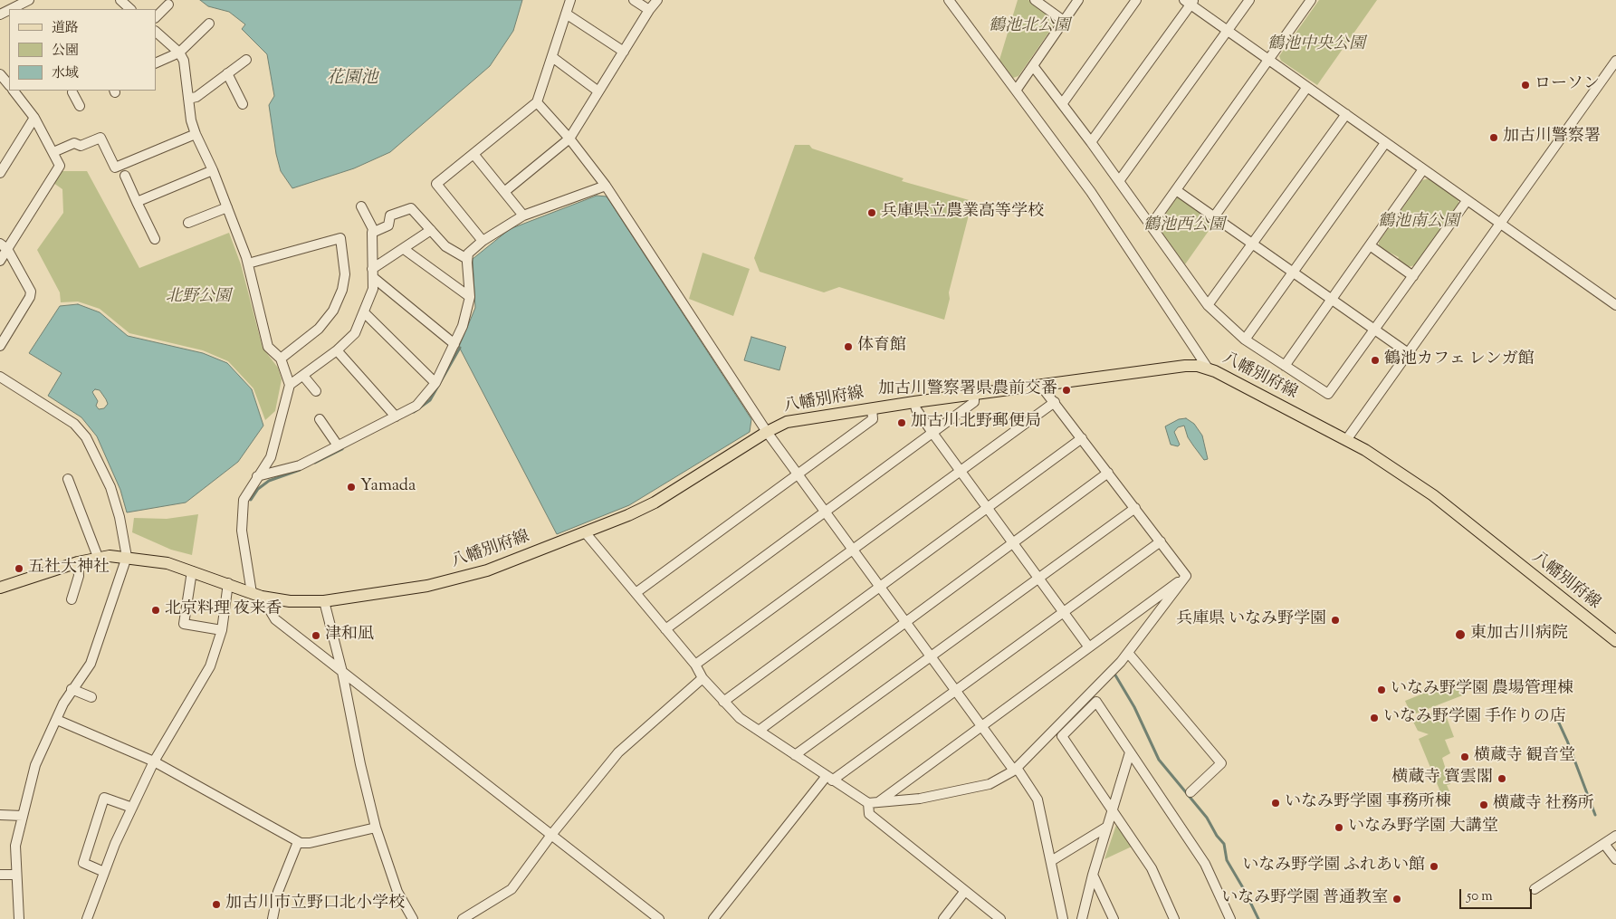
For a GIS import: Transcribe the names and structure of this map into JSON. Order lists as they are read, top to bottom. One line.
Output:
{"streets":{"main road":["八幡別府線"]},"water":["花園池"],"parks":["鶴池北公園","鶴池中央公園","鶴池南公園","鶴池西公園","北野公園"],"places":["ローソン","加古川警察署","兵庫県立農業高等学校","体育館","鶴池カフェ レンガ館","加古川警察署県農前交番","加古川北野郵便局","Yamada","五社大神社","北京料理 夜来香","兵庫県 いなみ野学園","東加古川病院","津和凪","いなみ野学園 農場管理棟","いなみ野学園 手作りの店","横蔵寺 観音堂","横蔵寺 寳雲閣","いなみ野学園 事務所棟","横蔵寺 社務所","いなみ野学園 大講堂","いなみ野学園 ふれあい館","いなみ野学園 普通教室","加古川市立野口北小学校"],"legend":["道路","公園","水域"],"scale_bar":"50 m"}
